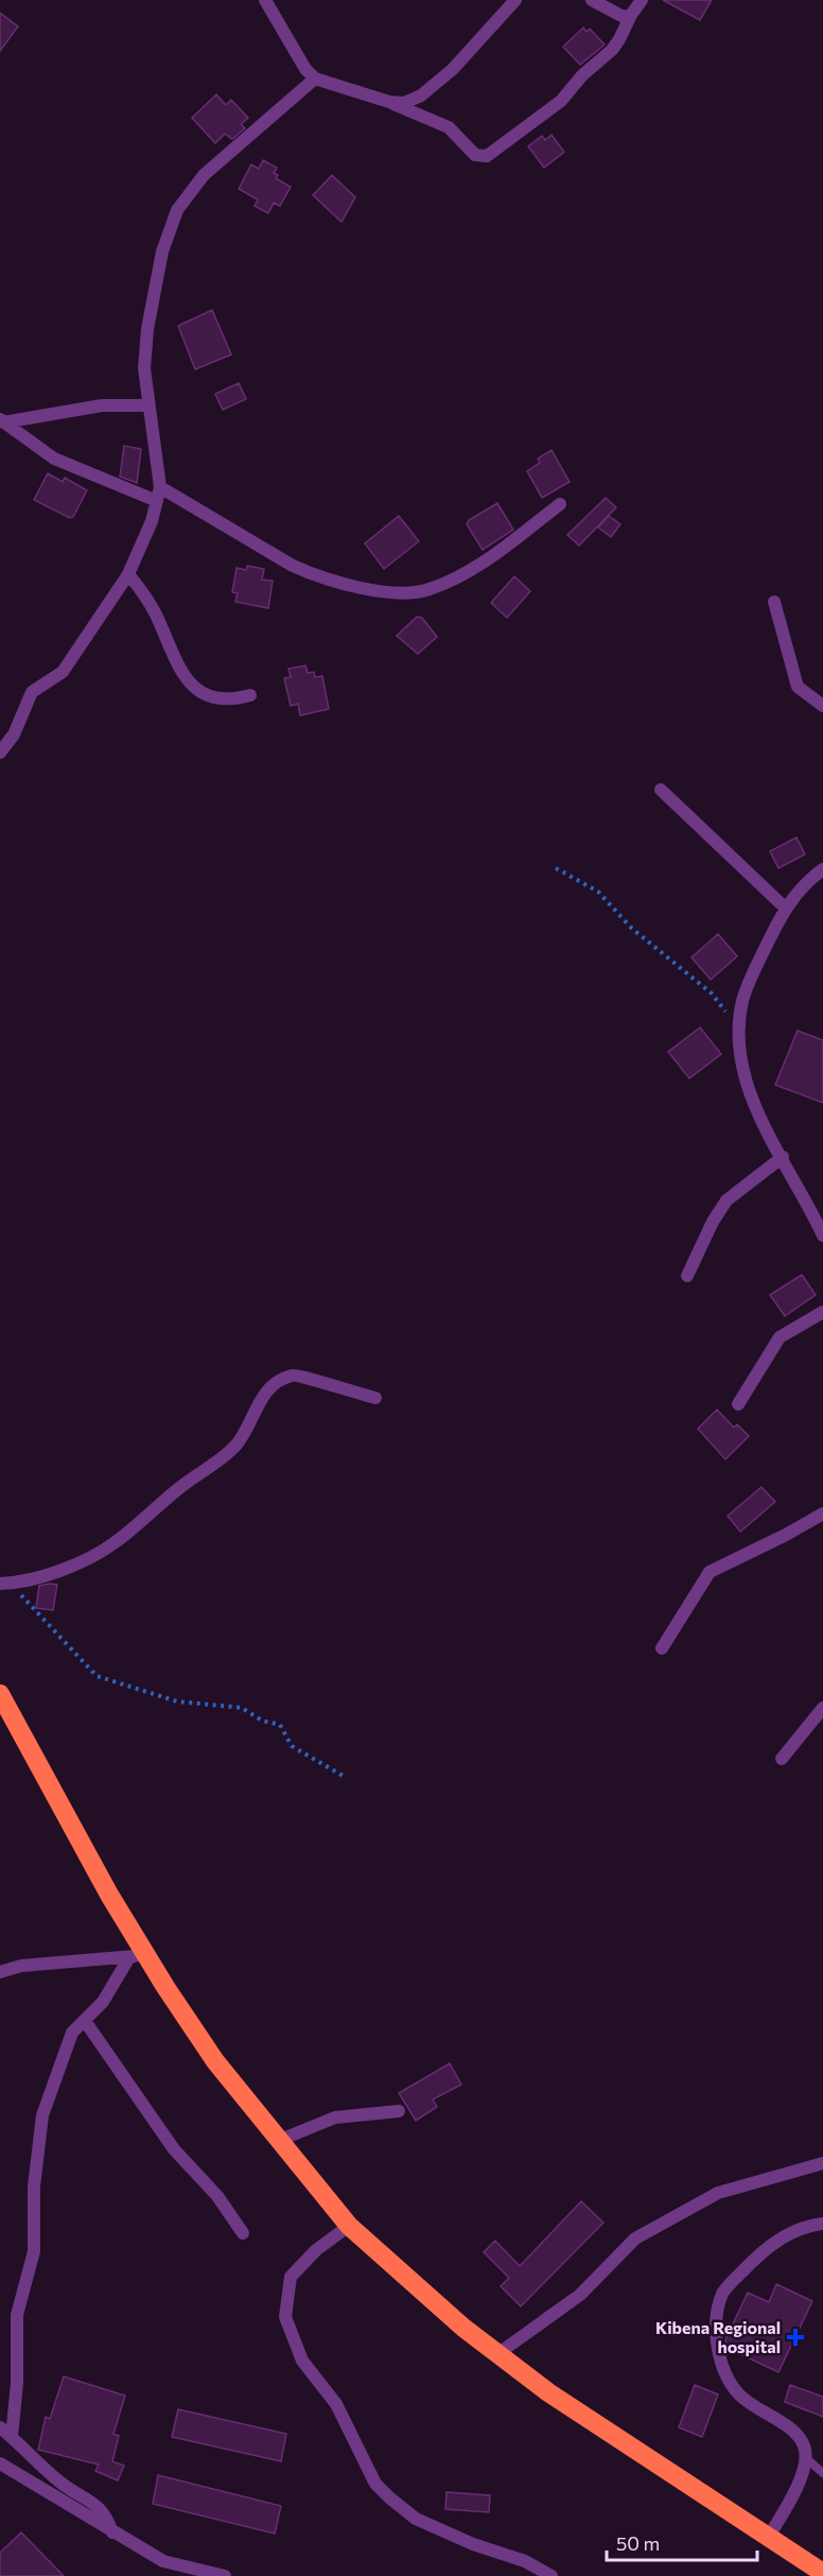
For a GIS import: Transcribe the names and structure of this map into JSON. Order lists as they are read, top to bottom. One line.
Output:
{"places":{"health":["Kibena Regional hospital"]},"scale_bar":"50 m"}
